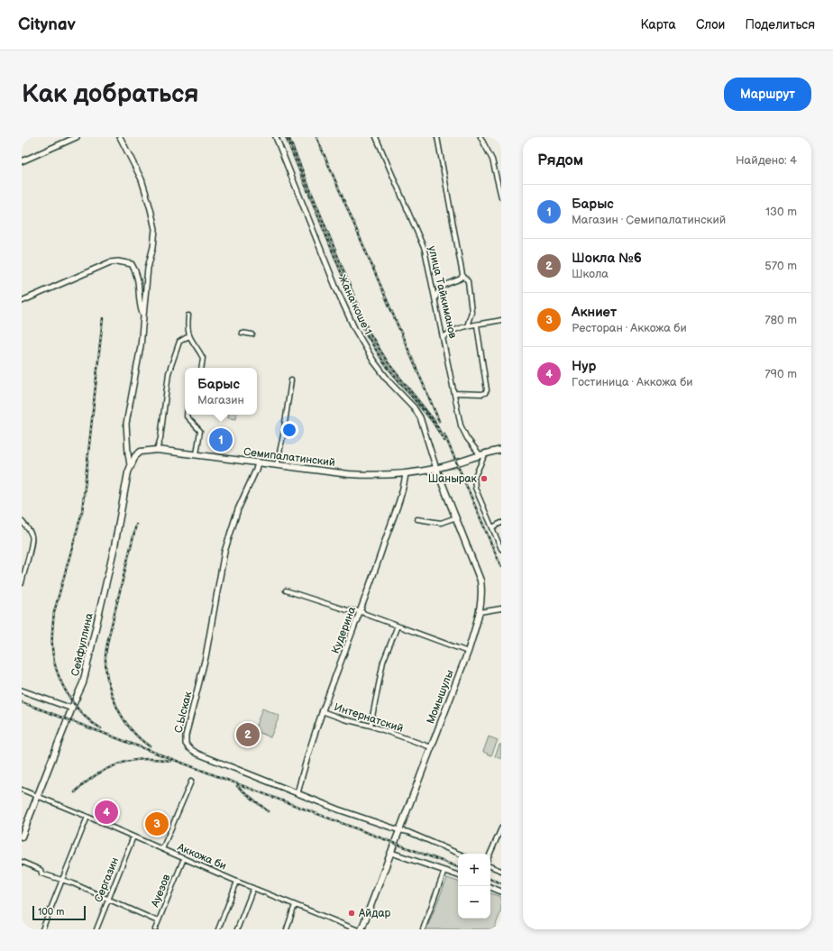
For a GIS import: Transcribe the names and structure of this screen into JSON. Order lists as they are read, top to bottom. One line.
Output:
{"streets":{"main road":["Семипалатинский","Сейфуллина","Момышулы"],"street":["улица Тайкиманов","Жана коше 1","Кудерина","С.Ыскак","Интернатский","Аккожа би","Сергазин","Ауезов"]},"crossings":[["улица Тайкиманов","Семипалатинский"],["Жана коше 1","Семипалатинский"],["Жана коше 1","Момышулы"],["Семипалатинский","Кудерина"],["Семипалатинский","Сейфуллина"],["Семипалатинский","Момышулы"],["Семипалатинский","С.Ыскак"],["Кудерина","С.Ыскак"],["Кудерина","Интернатский"],["Сейфуллина","Аккожа би"],["Момышулы","С.Ыскак"],["Момышулы","Интернатский"],["Аккожа би","Сергазин"],["Аккожа би","Ауезов"]],"places":["Шанырак","Айдар"],"scale_bar":"100 m","page":{"header":"Citynav","nav":["Карта","Слои","Поделиться"],"buttons":"Маршрут","title":"Как добраться","heading":["Рядом","Найдено: 4"],"list":[{"mark":"1","name":"Барыс","note":"Магазин · Семипалатинский","value":"130 m"},{"mark":"2","name":"Шокла №6","note":"Школа","value":"570 m"},{"mark":"3","name":"Акниет","note":"Ресторан · Аккожа би","value":"780 m"},{"mark":"4","name":"Нур","note":"Гостиница · Аккожа би","value":"790 m"}],"popup":["Барыс","Магазин"],"pins":["1","2","4","3"],"map_buttons":["+","−"],"scale":"100 m"}}
